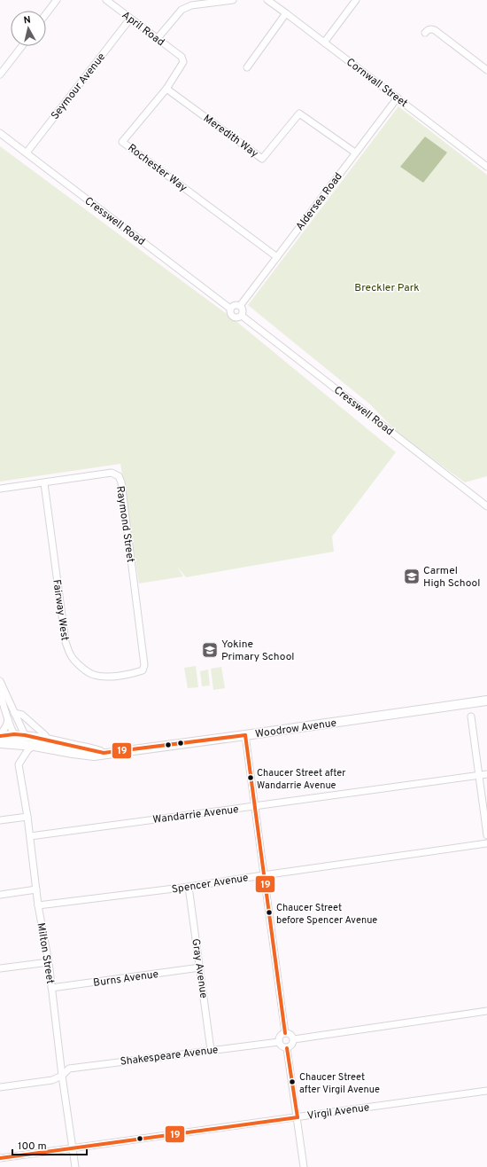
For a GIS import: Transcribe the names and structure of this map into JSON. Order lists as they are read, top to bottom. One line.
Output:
{"streets":{"main road":["Woodrow Avenue"],"street":["April Road","Cornwall Street","Seymour Avenue","Meredith Way","Rochester Way","Aldersea Road","Cresswell Road","Raymond Street","Fairway West","Wandarrie Avenue","Spencer Avenue","Milton Street","Gray Avenue","Burns Avenue","Shakespeare Avenue","Virgil Avenue"]},"crossings":[["April Road","Seymour Avenue"],["April Road","Rochester Way"],["Cornwall Street","Aldersea Road"],["Seymour Avenue","Cresswell Road"],["Meredith Way","Rochester Way"],["Meredith Way","Aldersea Road"],["Rochester Way","Aldersea Road"],["Aldersea Road","Cresswell Road"],["Raymond Street","Fairway West"],["Woodrow Avenue","Milton Street"],["Wandarrie Avenue","Milton Street"],["Spencer Avenue","Milton Street"],["Spencer Avenue","Gray Avenue"],["Milton Street","Burns Avenue"],["Milton Street","Shakespeare Avenue"],["Milton Street","Virgil Avenue"],["Gray Avenue","Burns Avenue"],["Gray Avenue","Shakespeare Avenue"]],"parks":["Breckler Park"],"places":{"school or university":["Carmel High School","Yokine Primary School"],"other":["Chaucer Street after Wandarrie Avenue","Chaucer Street before Spencer Avenue","Chaucer Street after Virgil Avenue"]},"lines":["transit line 19"],"scale_bar":"100 m","north":"top"}
